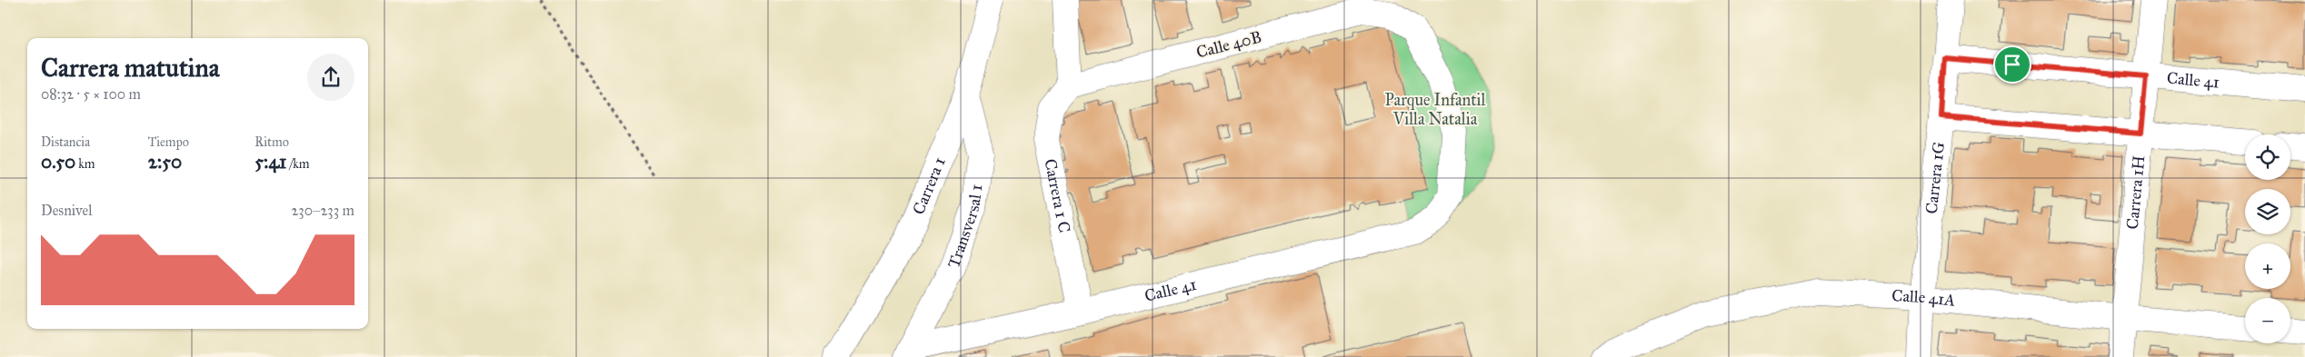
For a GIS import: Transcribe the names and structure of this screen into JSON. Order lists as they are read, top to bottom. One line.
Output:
{"streets":{"street":["Calle 40B","Calle 41","Carrera 1G","Carrera 1","Carrera 1H","Carrera 1 C","Transversal 1","Calle 41A"]},"crossings":[["Calle 40B","Calle 41"],["Calle 40B","Carrera 1 C"],["Calle 41","Carrera 1G"],["Calle 41","Carrera 1H"],["Calle 41","Carrera 1 C"],["Calle 41","Transversal 1"],["Carrera 1G","Calle 41A"],["Carrera 1","Transversal 1"],["Carrera 1H","Calle 41A"]],"parks":["Parque Infantil Villa Natalia"],"page":{"heading":["Carrera matutina","08:32 · 5 × 100 m"],"stats":[["Distancia","0.50 km"],["Tiempo","2:50"],["Ritmo","5:41 /km"]],"map_buttons":["+","−"],"chart":["Desnivel","230–233 m"]}}
